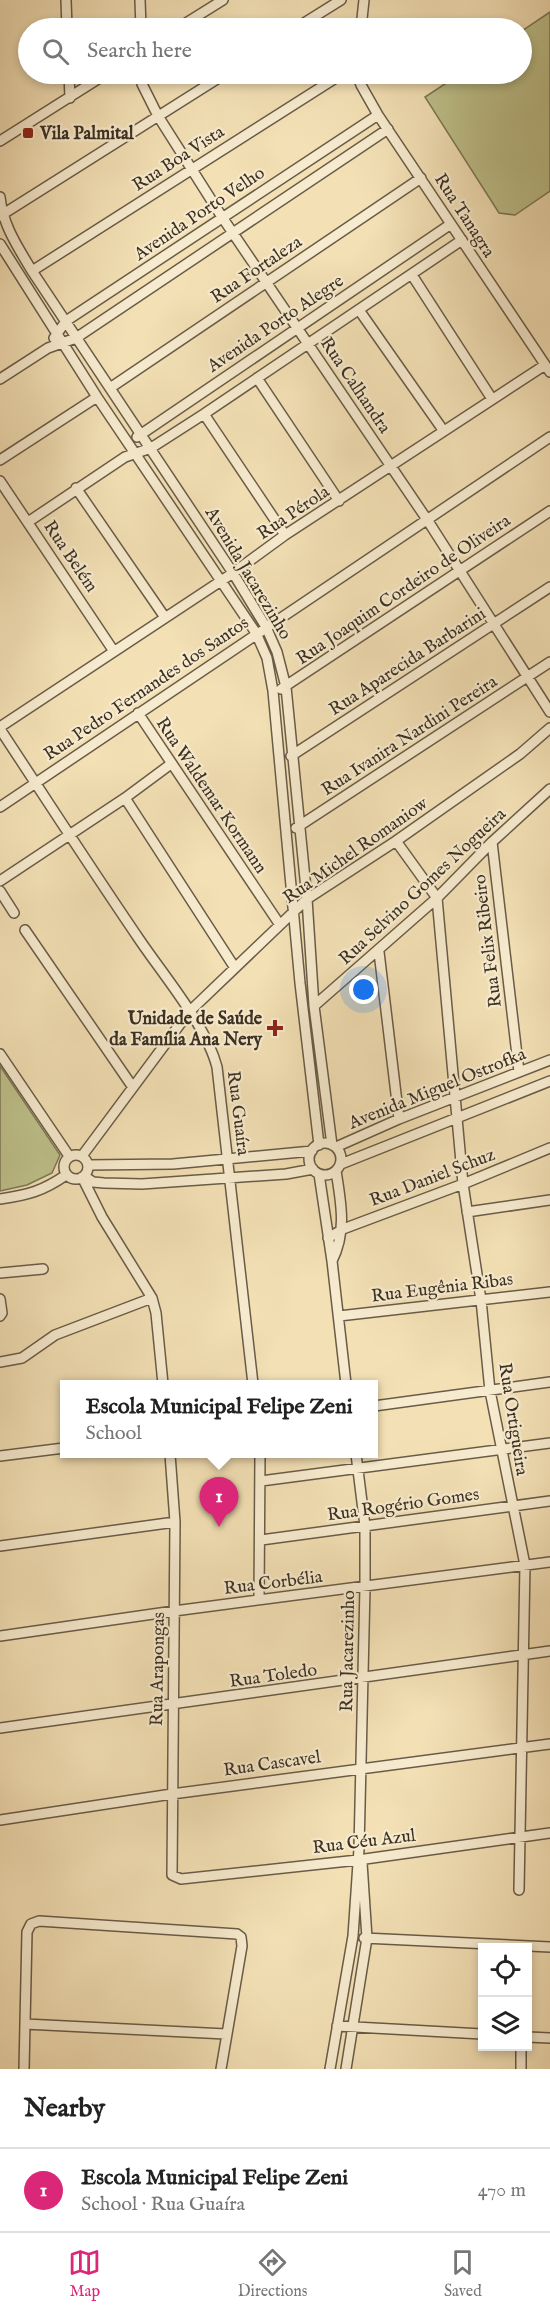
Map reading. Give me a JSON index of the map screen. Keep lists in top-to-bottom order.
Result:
{
  "streets": {
    "street": [
      "Rua Boa Vista",
      "Avenida Porto Velho",
      "Rua Tanagra",
      "Rua Fortaleza",
      "Avenida Porto Alegre",
      "Rua Calhandra",
      "Rua Pérola",
      "Rua Belém",
      "Avenida Jacarezinho",
      "Rua Joaquim Cordeiro de Oliveira",
      "Rua Aparecida Barbarini",
      "Rua Pedro Fernandes dos Santos",
      "Rua Ivanira Nardini Pereira",
      "Rua Waldemar Kormann",
      "Rua Michel Romaniow",
      "Rua Selvino Gomes Nogueira",
      "Rua Felix Ribeiro",
      "Avenida Miguel Ostrofka",
      "Rua Guaíra",
      "Rua Daniel Schuz",
      "Rua Eugênia Ribas",
      "Rua Ortigueira",
      "Rua Rogério Gomes",
      "Rua Corbélia",
      "Rua Jacarezinho",
      "Rua Arapongas",
      "Rua Toledo",
      "Rua Cascavel",
      "Rua Céu Azul"
    ]
  },
  "crossings": [
    ["Rua Boa Vista", "Rua Calhandra"],
    ["Rua Boa Vista", "Avenida Jacarezinho"],
    ["Avenida Porto Velho", "Rua Tanagra"],
    ["Avenida Porto Velho", "Rua Calhandra"],
    ["Avenida Porto Velho", "Avenida Jacarezinho"],
    ["Rua Tanagra", "Rua Fortaleza"],
    ["Rua Tanagra", "Avenida Porto Alegre"],
    ["Rua Tanagra", "Rua Pérola"],
    ["Rua Fortaleza", "Rua Calhandra"],
    ["Rua Fortaleza", "Avenida Jacarezinho"],
    ["Avenida Porto Alegre", "Rua Calhandra"],
    ["Avenida Porto Alegre", "Rua Belém"],
    ["Avenida Porto Alegre", "Avenida Jacarezinho"],
    ["Rua Calhandra", "Rua Pérola"],
    ["Rua Calhandra", "Rua Joaquim Cordeiro de Oliveira"],
    ["Rua Calhandra", "Rua Aparecida Barbarini"],
    ["Rua Calhandra", "Rua Pedro Fernandes dos Santos"],
    ["Rua Calhandra", "Rua Ivanira Nardini Pereira"],
    ["Rua Pérola", "Rua Belém"],
    ["Rua Pérola", "Avenida Jacarezinho"],
    ["Rua Pérola", "Rua Guaíra"],
    ["Avenida Jacarezinho", "Rua Joaquim Cordeiro de Oliveira"],
    ["Avenida Jacarezinho", "Rua Aparecida Barbarini"],
    ["Avenida Jacarezinho", "Rua Pedro Fernandes dos Santos"],
    ["Avenida Jacarezinho", "Rua Ivanira Nardini Pereira"],
    ["Avenida Jacarezinho", "Rua Michel Romaniow"],
    ["Avenida Jacarezinho", "Rua Selvino Gomes Nogueira"],
    ["Avenida Jacarezinho", "Avenida Miguel Ostrofka"],
    ["Rua Pedro Fernandes dos Santos", "Rua Waldemar Kormann"],
    ["Rua Pedro Fernandes dos Santos", "Rua Guaíra"],
    ["Rua Waldemar Kormann", "Rua Michel Romaniow"],
    ["Rua Michel Romaniow", "Rua Guaíra"],
    ["Rua Selvino Gomes Nogueira", "Rua Felix Ribeiro"],
    ["Rua Selvino Gomes Nogueira", "Rua Ortigueira"],
    ["Rua Felix Ribeiro", "Avenida Miguel Ostrofka"],
    ["Avenida Miguel Ostrofka", "Rua Ortigueira"],
    ["Rua Daniel Schuz", "Rua Ortigueira"],
    ["Rua Eugênia Ribas", "Rua Ortigueira"],
    ["Rua Ortigueira", "Rua Rogério Gomes"],
    ["Rua Ortigueira", "Rua Corbélia"],
    ["Rua Ortigueira", "Rua Toledo"],
    ["Rua Ortigueira", "Rua Cascavel"],
    ["Rua Ortigueira", "Rua Céu Azul"],
    ["Rua Rogério Gomes", "Rua Jacarezinho"],
    ["Rua Corbélia", "Rua Jacarezinho"],
    ["Rua Corbélia", "Rua Arapongas"],
    ["Rua Jacarezinho", "Rua Toledo"],
    ["Rua Jacarezinho", "Rua Cascavel"],
    ["Rua Jacarezinho", "Rua Céu Azul"],
    ["Rua Arapongas", "Rua Toledo"],
    ["Rua Arapongas", "Rua Cascavel"],
    ["Rua Arapongas", "Rua Céu Azul"]
  ],
  "places": {
    "transit": ["Vila Palmital"],
    "health": ["Unidade de Saúde da Família Ana Nery"]
  },
  "page": {
    "search": "Search here",
    "popup": ["Escola Municipal Felipe Zeni", "School"],
    "pins": "1",
    "heading": "Nearby",
    "list": [
      {
        "mark": "1",
        "name": "Escola Municipal Felipe Zeni",
        "note": "School · Rua Guaíra",
        "value": "470 m"
      }
    ],
    "nav": ["Map", "Directions", "Saved"]
  }
}
